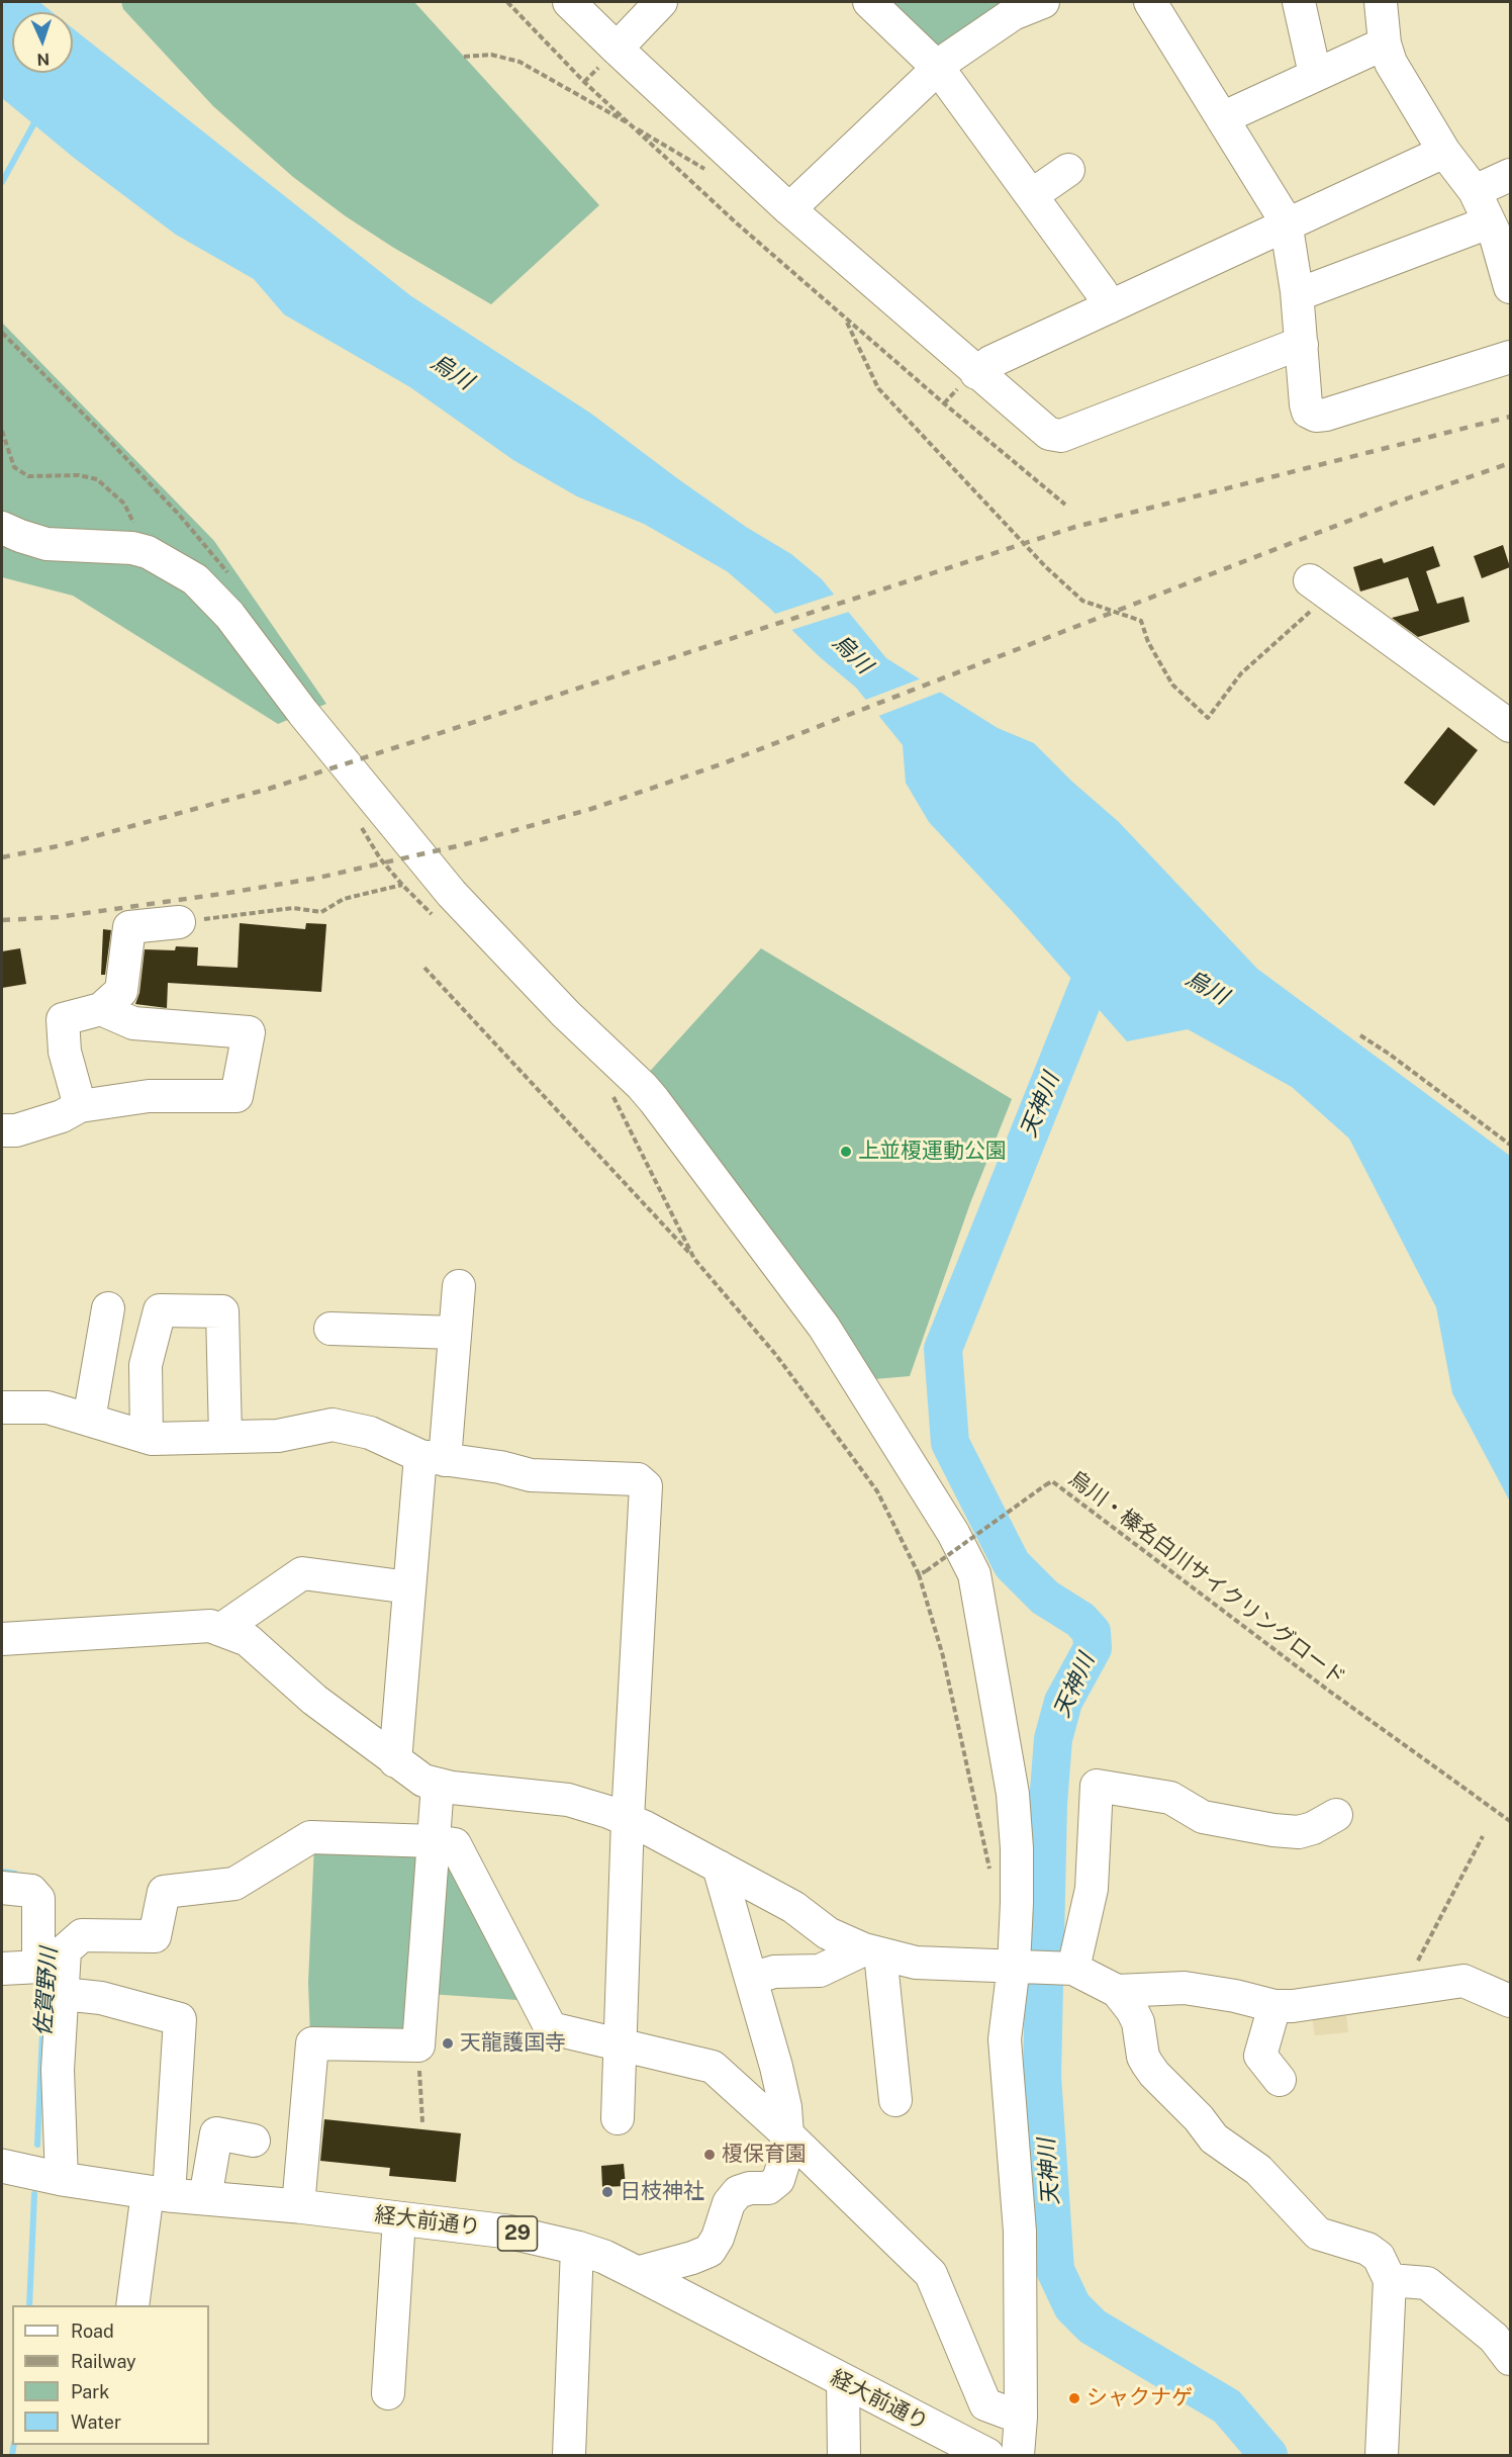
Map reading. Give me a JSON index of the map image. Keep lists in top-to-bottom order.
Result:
{
  "streets": {
    "main road": ["経大前通り", "29"],
    "path": ["烏川・榛名白川サイクリングロード"]
  },
  "water": ["烏川", "天神川", "佐賀野川"],
  "places": [
    "上並榎運動公園",
    "天龍護国寺",
    "榎保育園",
    "日枝神社",
    "シャクナゲ"
  ],
  "legend": [
    "Road",
    "Railway",
    "Park",
    "Water"
  ],
  "north": "bottom"
}
